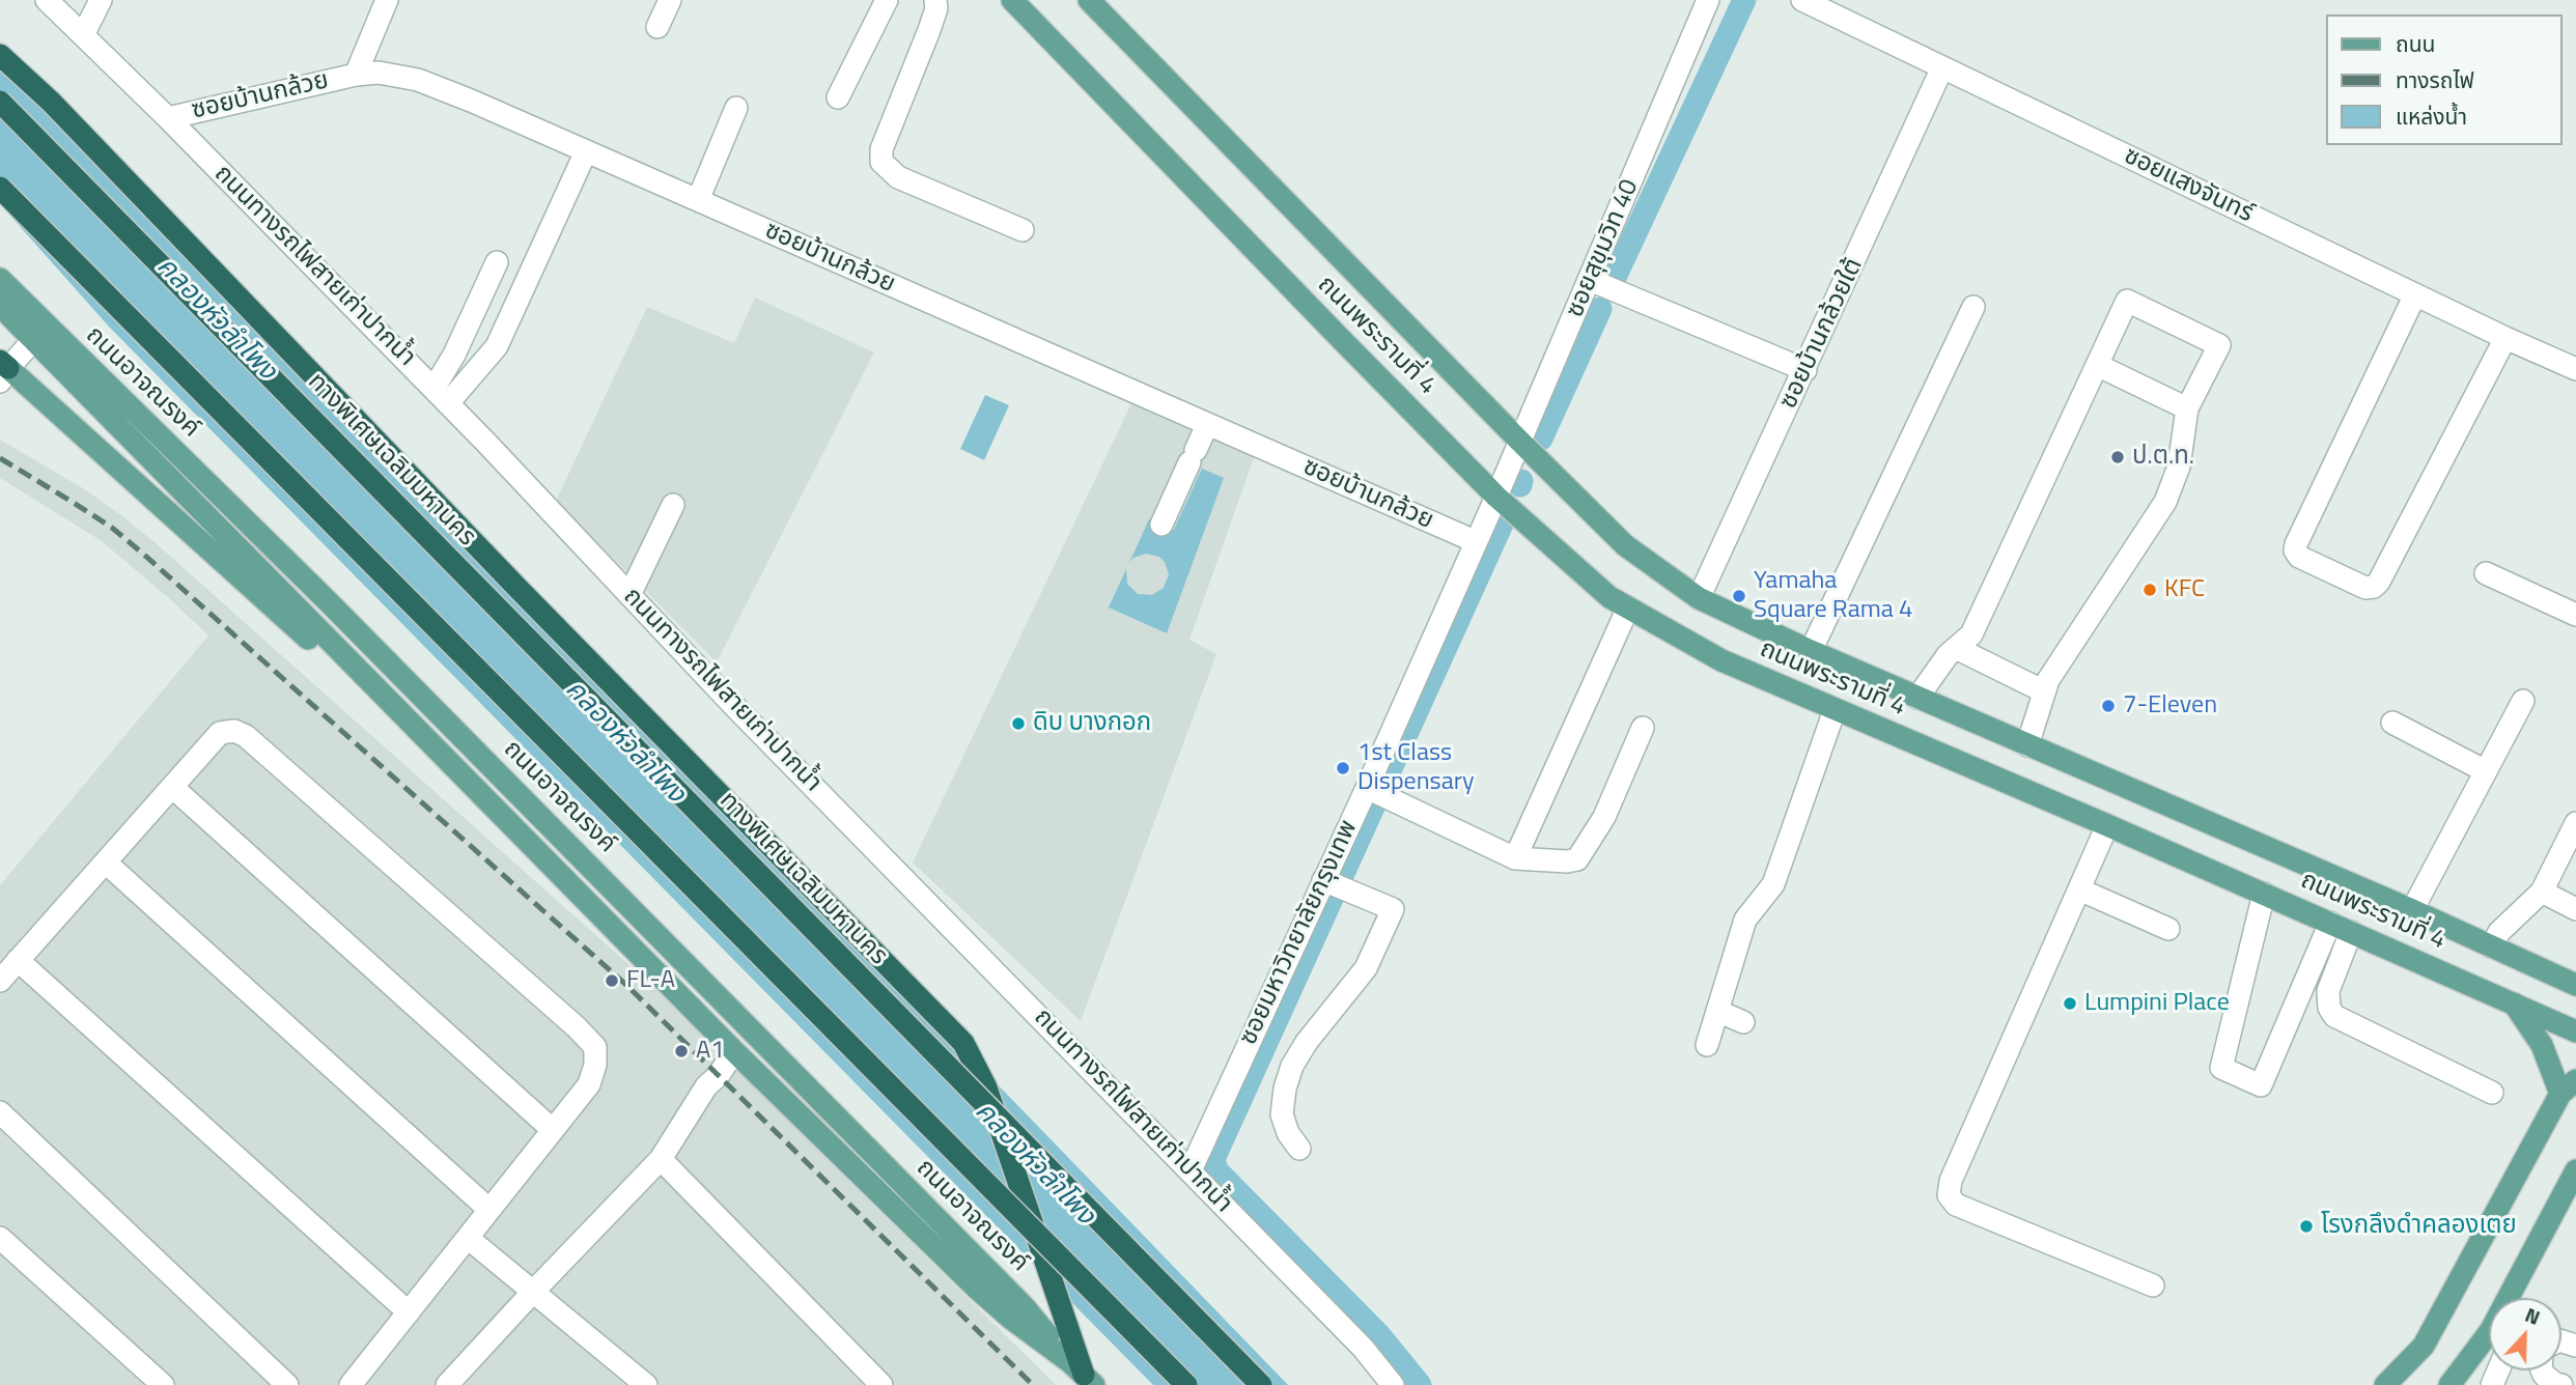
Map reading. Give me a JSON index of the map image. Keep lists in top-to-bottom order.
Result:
{
  "streets": {
    "highway": ["ทางพิเศษเฉลิมมหานคร"],
    "main road": ["ถนนพระรามที่ 4", "ถนนอาจณรงค์"],
    "street": [
      "ซอยบ้านกล้วย",
      "ซอยแสงจันทร์",
      "ซอยสุขุมวิท 40",
      "ถนนทางรถไฟสายเก่าปากน้ำ",
      "ซอยบ้านกล้วยใต้",
      "ซอยมหาวิทยาลัยกรุงเทพ"
    ]
  },
  "crossings": [
    ["ซอยบ้านกล้วย", "ถนนทางรถไฟสายเก่าปากน้ำ"],
    ["ซอยบ้านกล้วย", "ซอยมหาวิทยาลัยกรุงเทพ"],
    ["ซอยแสงจันทร์", "ซอยบ้านกล้วยใต้"],
    ["ซอยสุขุมวิท 40", "ถนนพระรามที่ 4"],
    ["ซอยสุขุมวิท 40", "ซอยมหาวิทยาลัยกรุงเทพ"],
    ["ถนนทางรถไฟสายเก่าปากน้ำ", "ซอยมหาวิทยาลัยกรุงเทพ"],
    ["ซอยบ้านกล้วยใต้", "ถนนพระรามที่ 4"],
    ["ถนนพระรามที่ 4", "ซอยมหาวิทยาลัยกรุงเทพ"]
  ],
  "water": ["คลองหัวลำโพง"],
  "places": [
    "ป.ต.ท.",
    "KFC",
    "Yamaha Square Rama 4",
    "7-Eleven",
    "ดิบ บางกอก",
    "1st Class Dispensary",
    "FL-A",
    "Lumpini Place",
    "A1",
    "โรงกลึงดำคลองเตย"
  ],
  "legend": ["ถนน", "ทางรถไฟ", "แหล่งน้ำ"],
  "north": "top"
}
